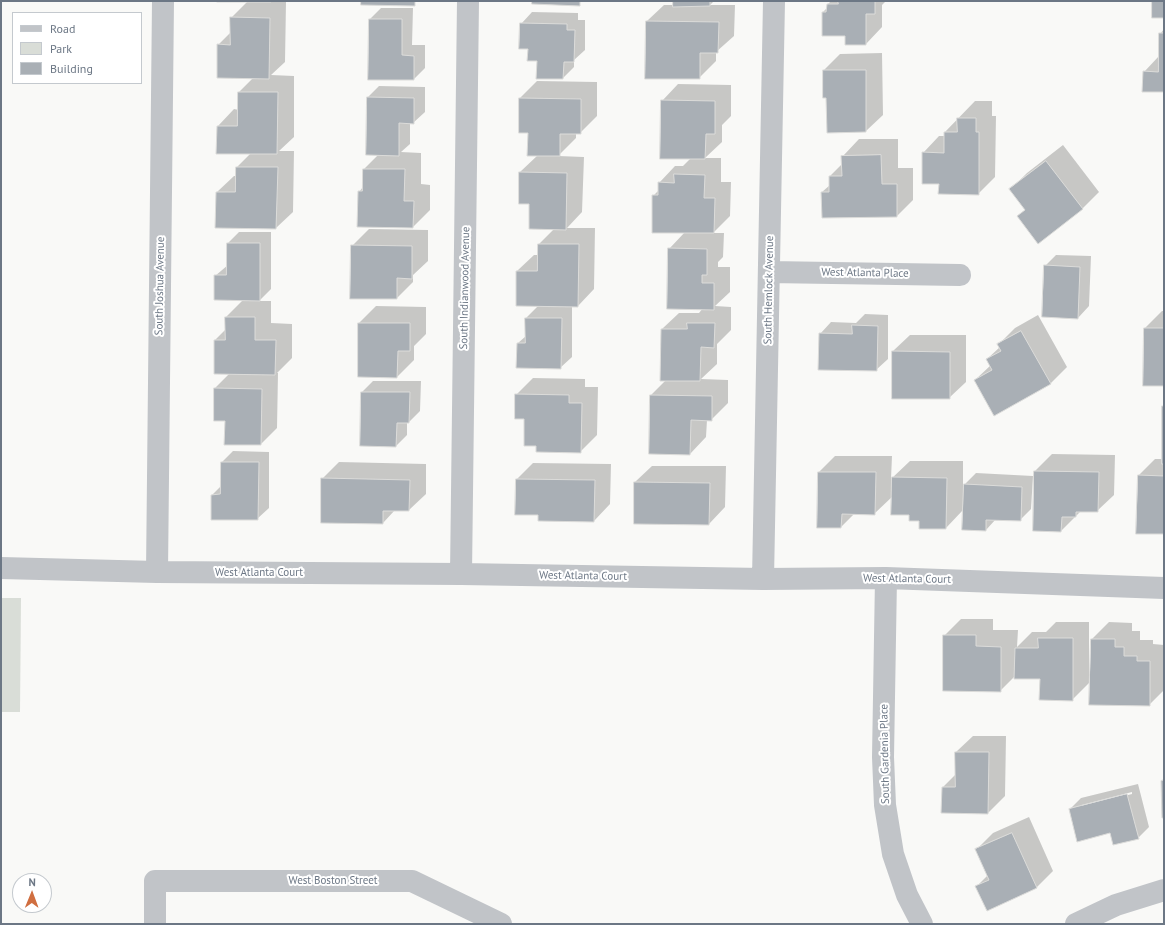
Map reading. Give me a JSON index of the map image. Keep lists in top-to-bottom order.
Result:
{
  "streets": {
    "street": [
      "West Atlanta Place",
      "South Joshua Avenue",
      "South Indianwood Avenue",
      "South Hemlock Avenue",
      "West Atlanta Court",
      "South Gardenia Place",
      "West Boston Street"
    ]
  },
  "crossings": [
    ["West Atlanta Place", "South Hemlock Avenue"],
    ["South Joshua Avenue", "West Atlanta Court"],
    ["South Indianwood Avenue", "West Atlanta Court"],
    ["South Hemlock Avenue", "West Atlanta Court"],
    ["West Atlanta Court", "South Gardenia Place"]
  ],
  "legend": ["Road", "Park", "Building"],
  "north": "top"
}
